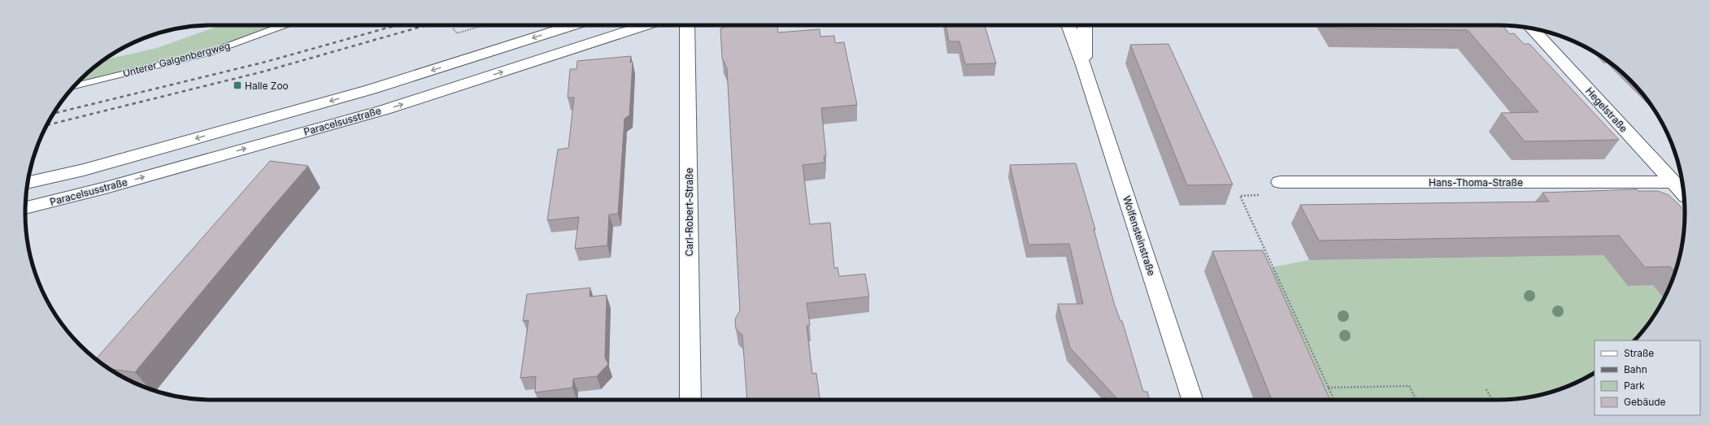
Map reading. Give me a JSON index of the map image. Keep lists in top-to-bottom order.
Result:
{
  "streets": {
    "main road": [
      "Hegelstraße",
      "Paracelsusstraße",
      "Hans-Thoma-Straße",
      "Carl-Robert-Straße",
      "Wolfensteinstraße"
    ],
    "lane": ["Unterer Galgenbergweg"]
  },
  "crossings": [
    ["Hegelstraße", "Hans-Thoma-Straße"]
  ],
  "places": {
    "transit": ["Halle Zoo"]
  },
  "legend": [
    "Straße",
    "Bahn",
    "Park",
    "Gebäude"
  ]
}
